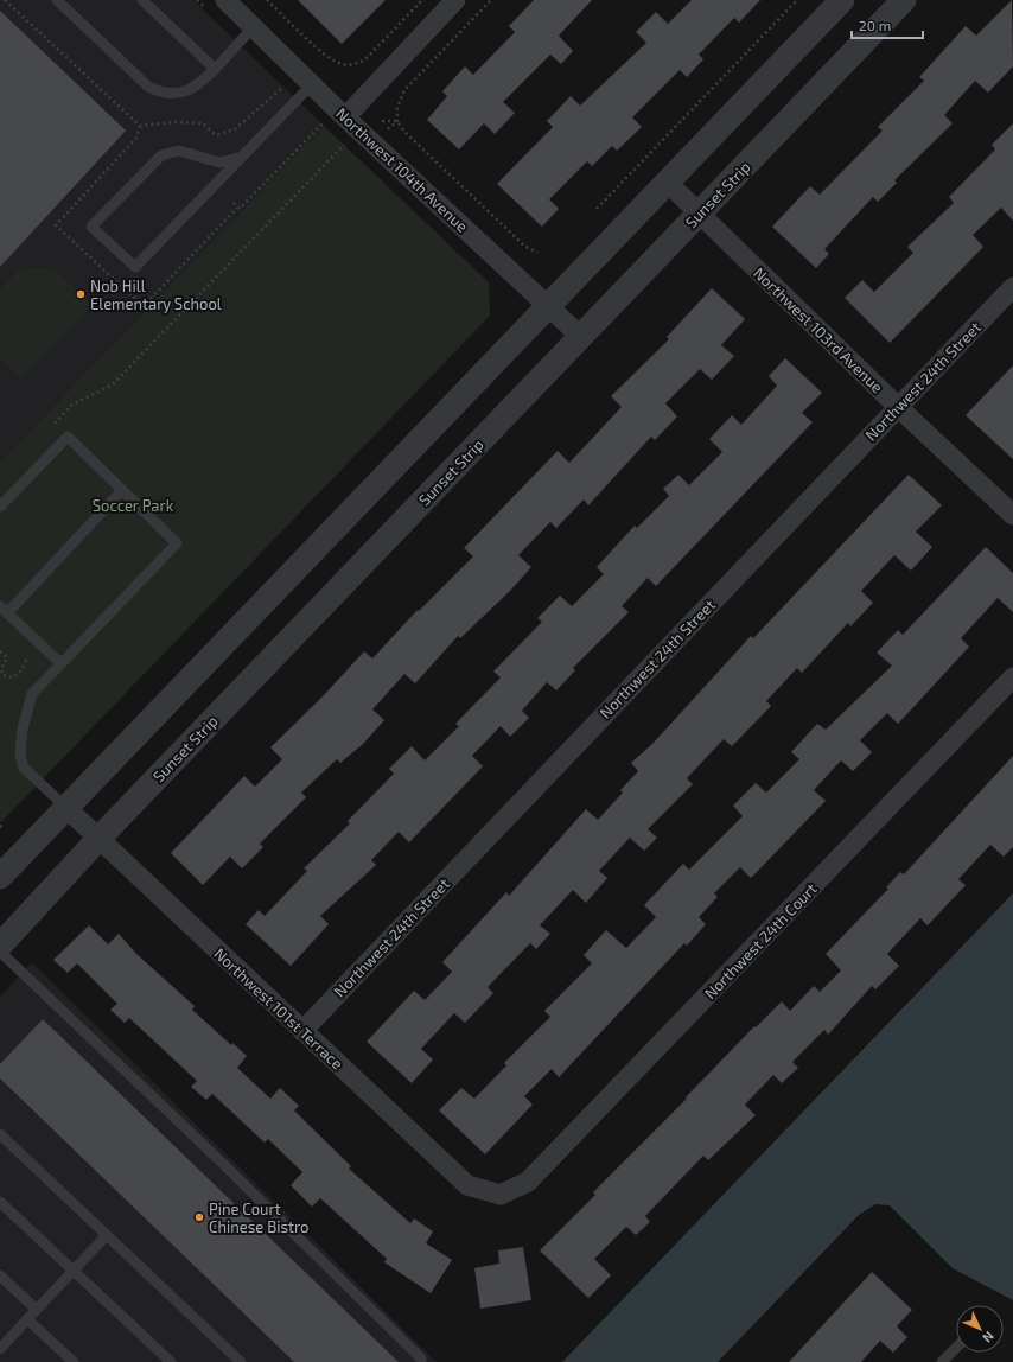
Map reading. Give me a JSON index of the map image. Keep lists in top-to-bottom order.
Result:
{
  "streets": {
    "street": [
      "Northwest 104th Avenue",
      "Sunset Strip",
      "Northwest 103rd Avenue",
      "Northwest 24th Street",
      "Northwest 24th Court",
      "Northwest 101st Terrace"
    ]
  },
  "crossings": [
    ["Northwest 104th Avenue", "Sunset Strip"],
    ["Sunset Strip", "Northwest 103rd Avenue"],
    ["Sunset Strip", "Northwest 101st Terrace"],
    ["Northwest 103rd Avenue", "Northwest 24th Street"],
    ["Northwest 24th Street", "Northwest 101st Terrace"],
    ["Northwest 24th Court", "Northwest 101st Terrace"]
  ],
  "parks": ["Soccer Park"],
  "places": ["Nob Hill Elementary School", "Pine Court Chinese Bistro"],
  "scale_bar": "20 m",
  "north": "bottom right"
}
